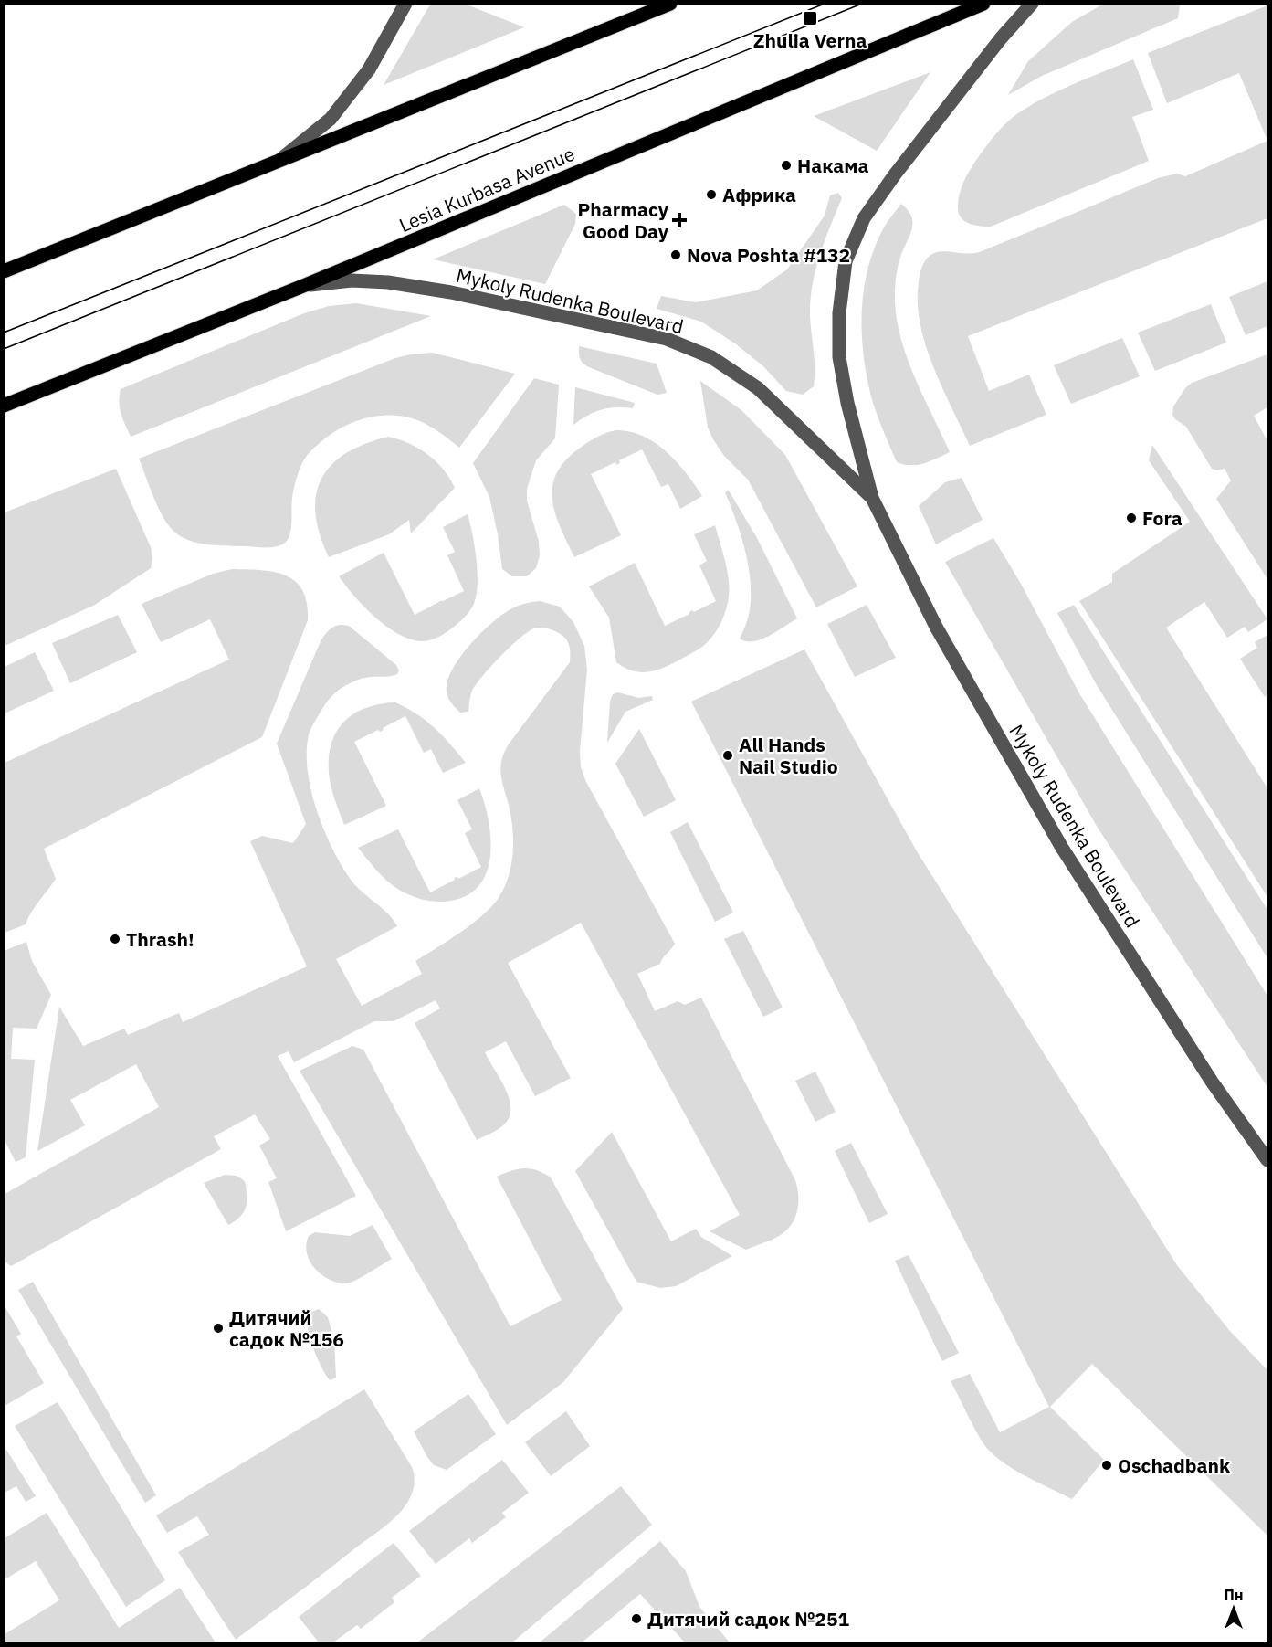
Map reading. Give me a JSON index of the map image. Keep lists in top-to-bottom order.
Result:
{
  "streets": {
    "main road": ["Lesia Kurbasa Avenue"],
    "street": ["Mykoly Rudenka Boulevard"]
  },
  "crossings": [
    ["Lesia Kurbasa Avenue", "Mykoly Rudenka Boulevard"]
  ],
  "places": {
    "transit": ["Zhulia Verna"],
    "other": [
      "Накама",
      "Африка",
      "Nova Poshta #132",
      "Fora",
      "All Hands Nail Studio",
      "Thrash!",
      "Дитячий садок №156",
      "Oschadbank",
      "Дитячий садок №251"
    ],
    "health": ["Pharmacy Good Day"]
  },
  "north": "top"
}
